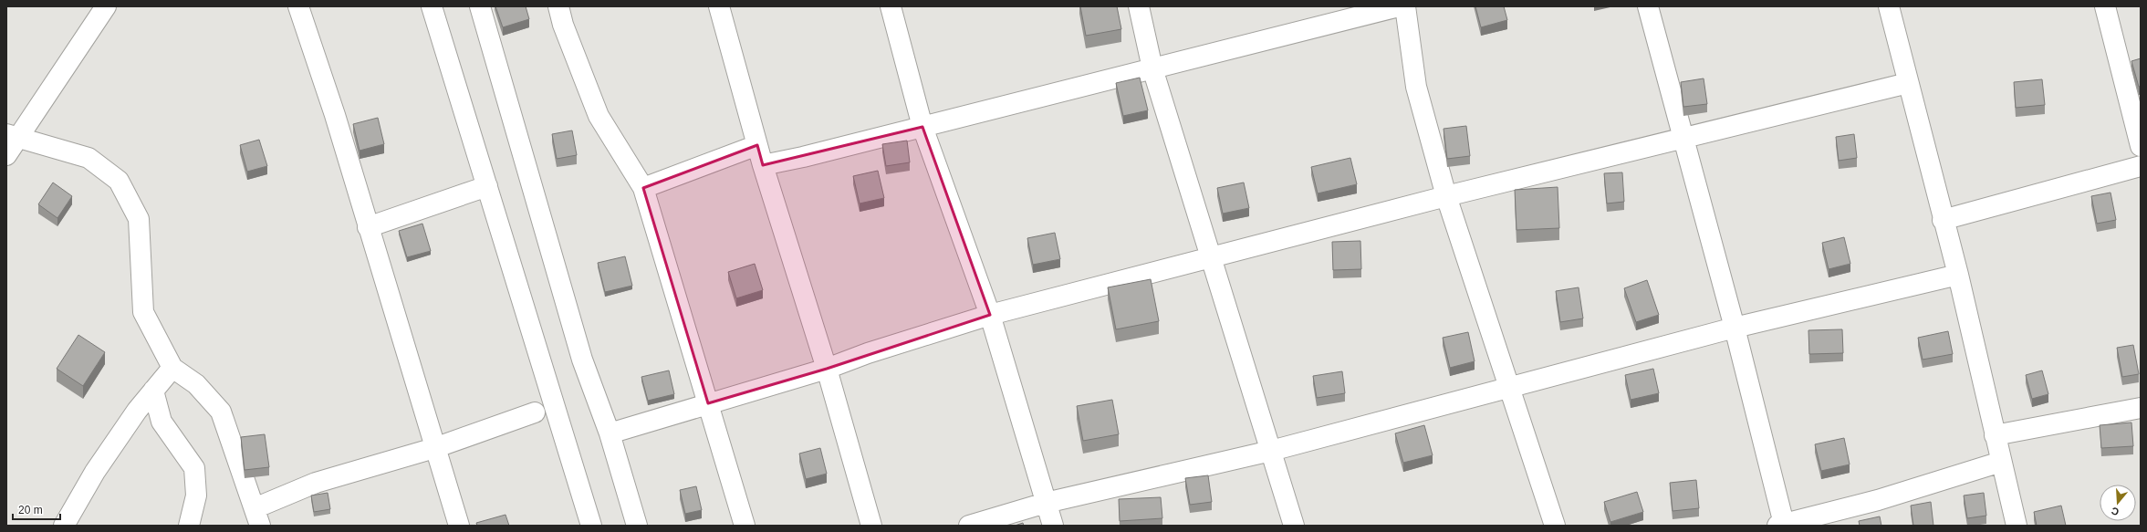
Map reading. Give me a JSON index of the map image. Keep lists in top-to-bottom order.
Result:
{
  "scale_bar": "20 m",
  "north": "bottom"
}
